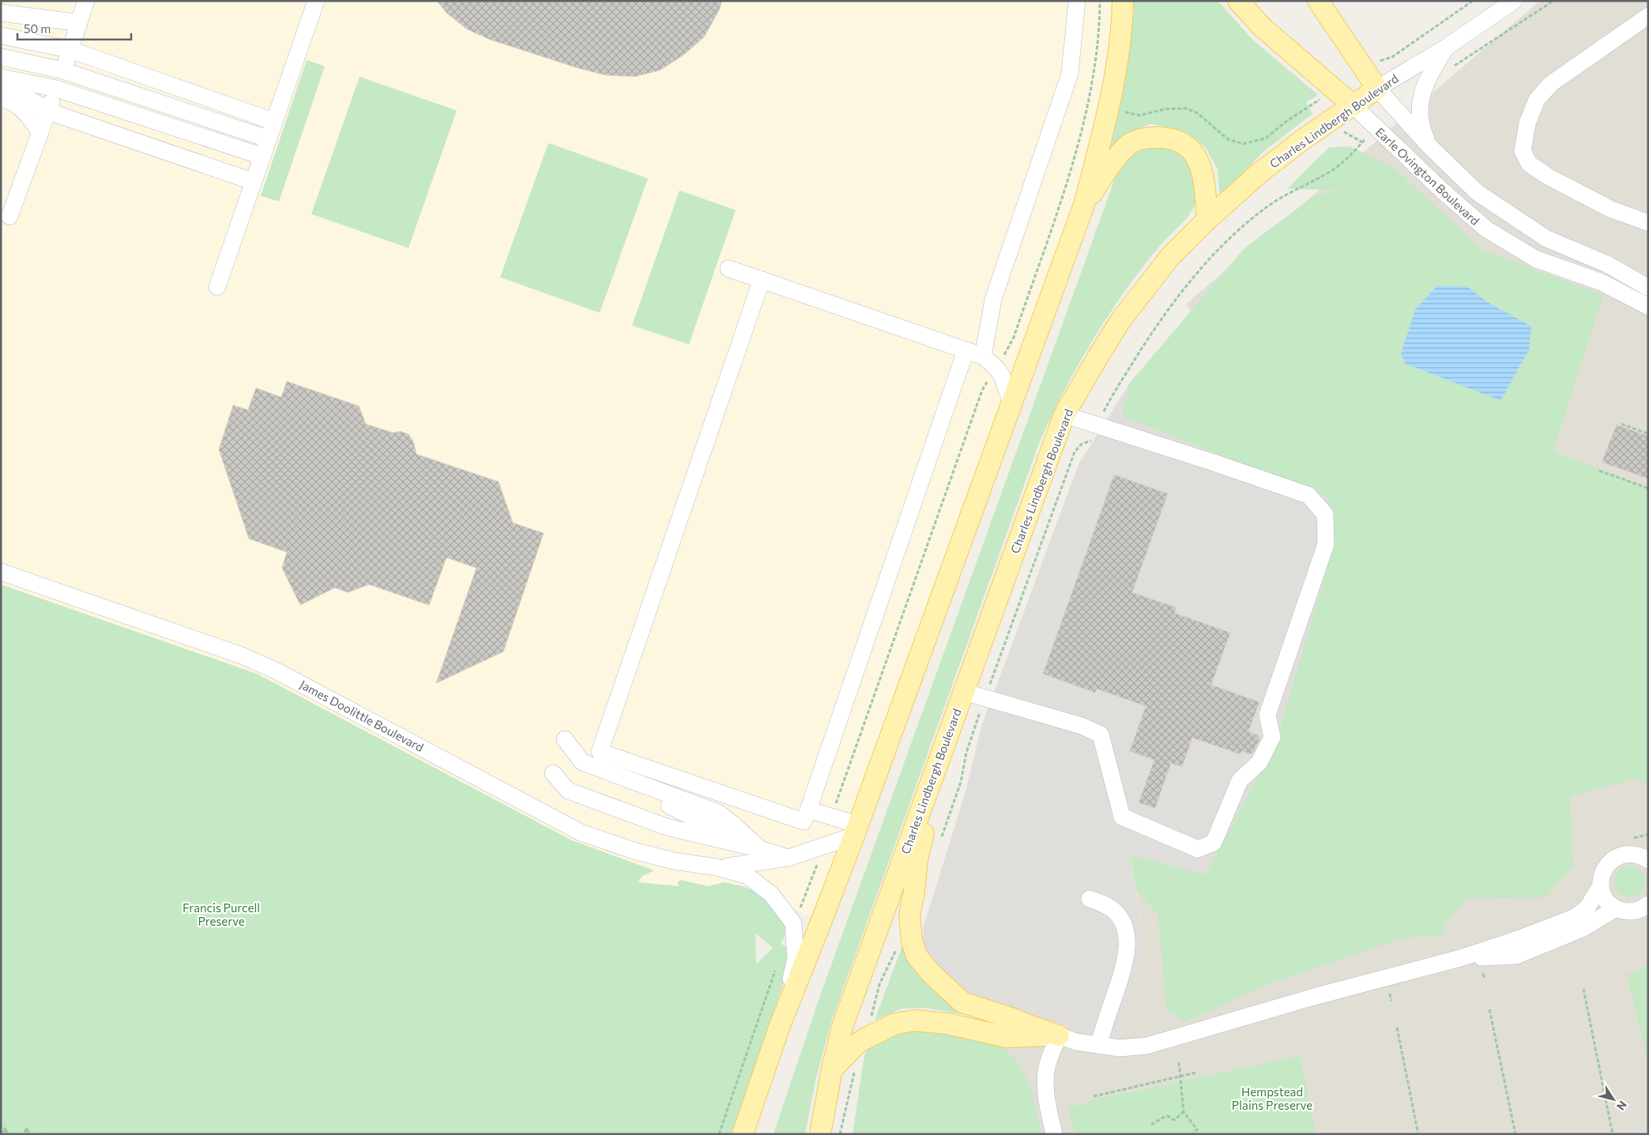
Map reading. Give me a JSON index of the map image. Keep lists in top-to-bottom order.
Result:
{
  "streets": {
    "main road": ["Charles Lindbergh Boulevard", "Earle Ovington Boulevard"],
    "street": ["James Doolittle Boulevard"]
  },
  "crossings": [
    ["Charles Lindbergh Boulevard", "Earle Ovington Boulevard"]
  ],
  "parks": ["Francis Purcell Preserve", "Hempstead Plains Preserve"],
  "scale_bar": "50 m",
  "north": "bottom right"
}
